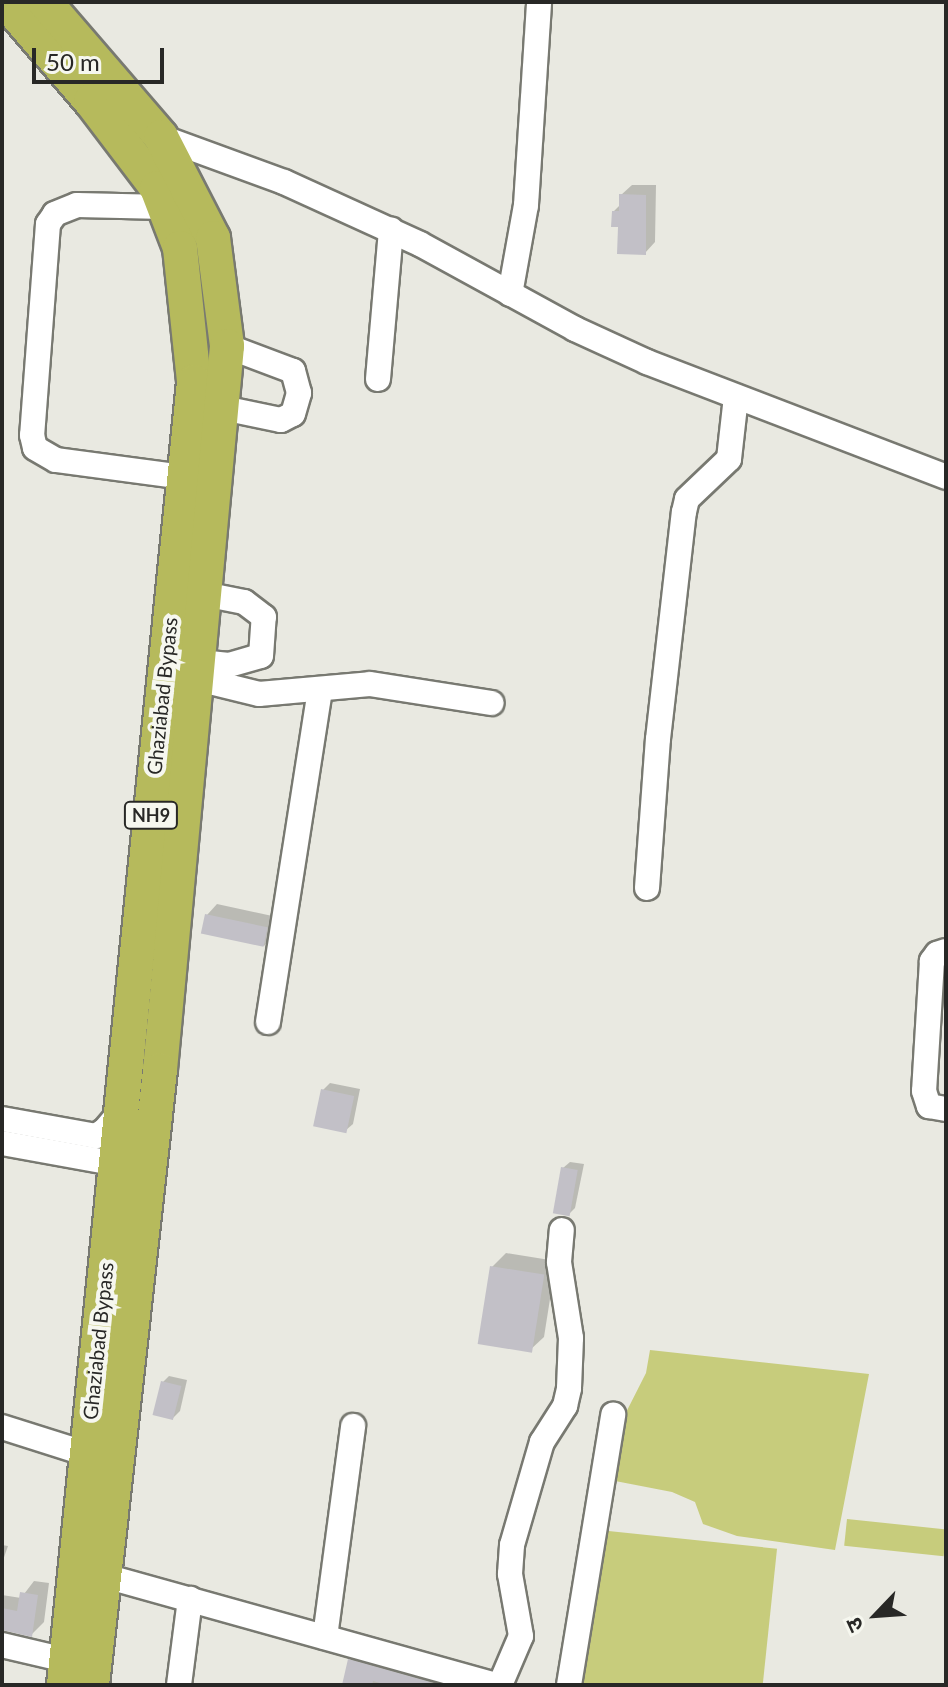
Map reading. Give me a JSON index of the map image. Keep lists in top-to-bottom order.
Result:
{
  "streets": {
    "highway": ["Ghaziabad Bypass", "NH9"]
  },
  "scale_bar": "50 m",
  "north": "bottom left"
}
